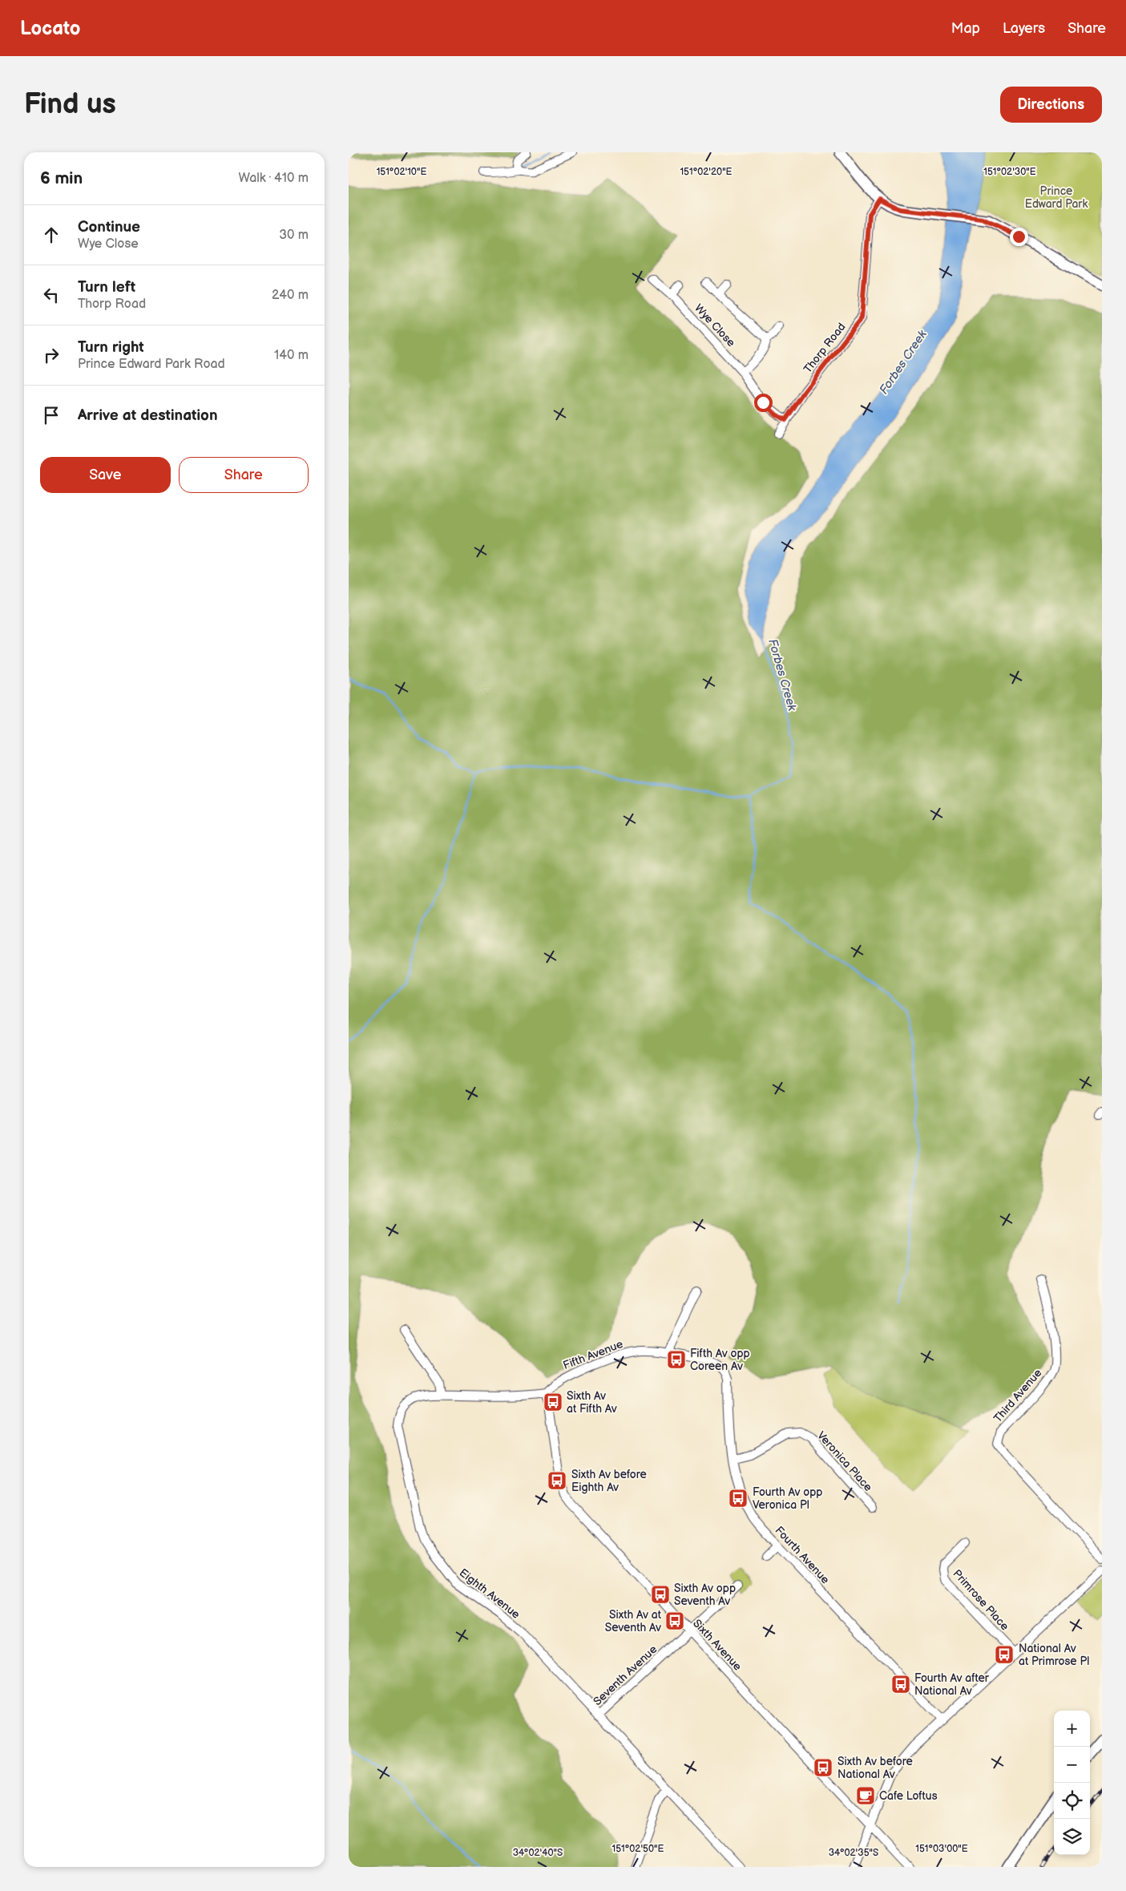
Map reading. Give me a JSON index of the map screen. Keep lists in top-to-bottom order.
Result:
{
  "streets": {
    "street": [
      "Wye Close",
      "Thorp Road",
      "Fifth Avenue",
      "Third Avenue",
      "Veronica Place",
      "Fourth Avenue",
      "Eighth Avenue",
      "Primrose Place",
      "Sixth Avenue",
      "Seventh Avenue"
    ]
  },
  "crossings": [
    ["Wye Close", "Thorp Road"],
    ["Fifth Avenue", "Fourth Avenue"],
    ["Fifth Avenue", "Eighth Avenue"],
    ["Fifth Avenue", "Sixth Avenue"],
    ["Veronica Place", "Fourth Avenue"],
    ["Eighth Avenue", "Sixth Avenue"],
    ["Eighth Avenue", "Seventh Avenue"],
    ["Sixth Avenue", "Seventh Avenue"]
  ],
  "water": ["Forbes Creek"],
  "parks": ["Prince Edward Park"],
  "places": {
    "bus stop": [
      "Fifth Av opp Coreen Av",
      "Sixth Av at Fifth Av",
      "Sixth Av before Eighth Av",
      "Fourth Av opp Veronica Pl",
      "Sixth Av opp Seventh Av",
      "Sixth Av at Seventh Av",
      "National Av at Primrose Pl",
      "Fourth Av after National Av",
      "Sixth Av before National Av"
    ],
    "cafe": ["Cafe Loftus"]
  },
  "page": {
    "header": "Locato",
    "nav": ["Map", "Layers", "Share"],
    "buttons": [
      "Directions",
      ["Save", "Share"]
    ],
    "title": "Find us",
    "heading": ["6 min", "Walk · 410 m"],
    "list": [
      ["Continue", "Wye Close", "30 m"],
      ["Turn left", "Thorp Road", "240 m"],
      ["Turn right", "Prince Edward Park Road", "140 m"],
      "Arrive at destination"
    ],
    "map_buttons": ["+", "−"]
  },
  "coordinates": [
    "151°02'20\"E",
    "151°02'10\"E",
    "151°02'30\"E",
    "151°02'50\"E",
    "151°03'00\"E",
    "34°02'40\"S",
    "34°02'35\"S"
  ]
}
